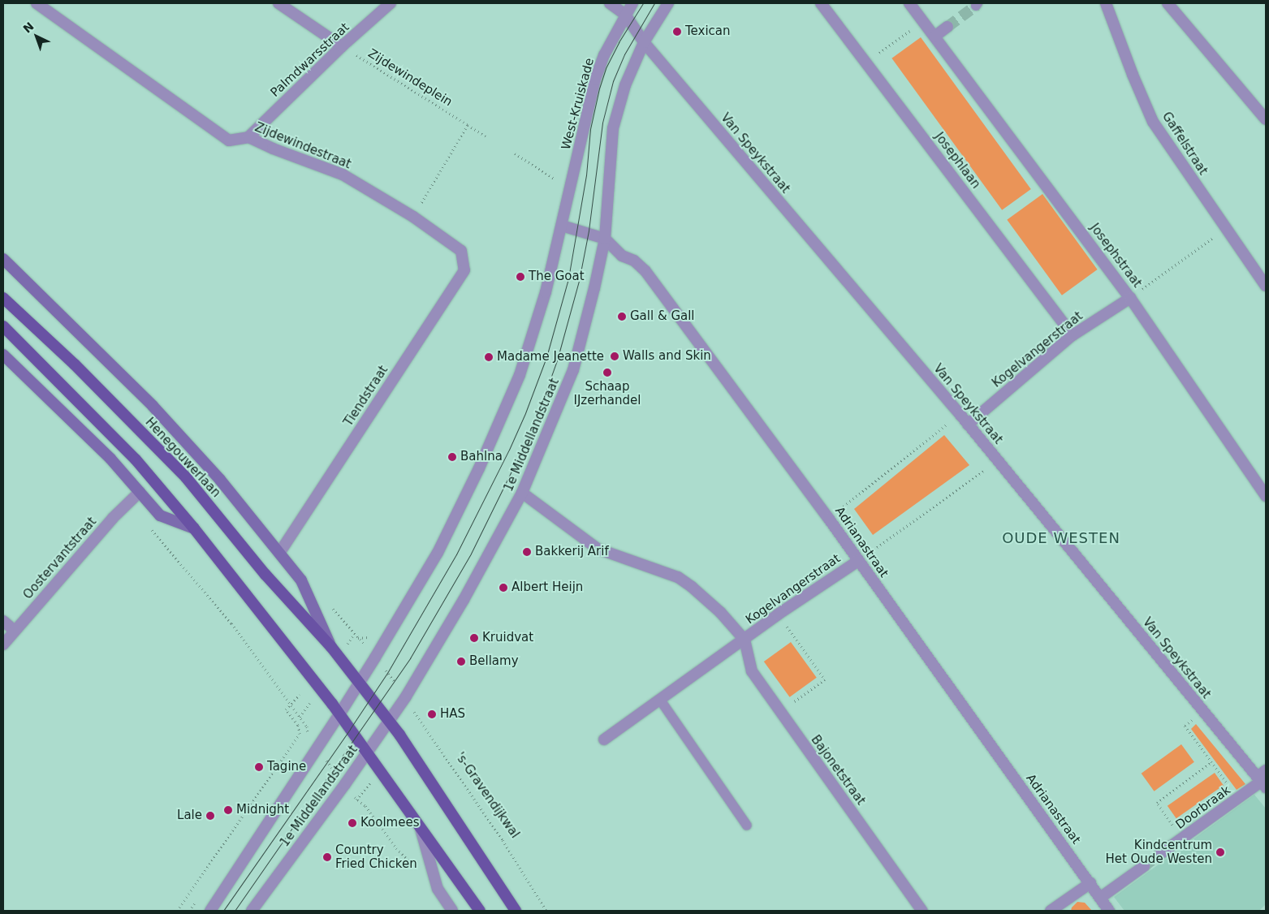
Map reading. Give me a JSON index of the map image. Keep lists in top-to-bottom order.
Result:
{
  "streets": {
    "main road": ["Henegouwerlaan"],
    "street": [
      "Palmdwarsstraat",
      "West-Kruiskade",
      "Gaffelstraat",
      "Zijdewindestraat",
      "Van Speykstraat",
      "Josephlaan",
      "Josephstraat",
      "Kogelvangerstraat",
      "Tiendstraat",
      "1e Middellandstraat",
      "Adrianastraat",
      "Oostervantstraat",
      "Bajonetstraat",
      "Doorbraak"
    ],
    "path": ["Zijdewindeplein", "'s-Gravendijkwal"]
  },
  "crossings": [
    ["Palmdwarsstraat", "Zijdewindeplein"],
    ["Palmdwarsstraat", "Zijdewindestraat"],
    ["West-Kruiskade", "1e Middellandstraat"],
    ["Zijdewindestraat", "Tiendstraat"],
    ["Van Speykstraat", "Kogelvangerstraat"],
    ["Van Speykstraat", "1e Middellandstraat"],
    ["Van Speykstraat", "Doorbraak"],
    ["Josephlaan", "Kogelvangerstraat"],
    ["Josephstraat", "Kogelvangerstraat"],
    ["Kogelvangerstraat", "Adrianastraat"],
    ["Kogelvangerstraat", "Bajonetstraat"],
    ["Tiendstraat", "Henegouwerlaan"],
    ["1e Middellandstraat", "Henegouwerlaan"],
    ["1e Middellandstraat", "Adrianastraat"],
    ["1e Middellandstraat", "'s-Gravendijkwal"]
  ],
  "districts": ["OUDE WESTEN"],
  "places": [
    "Texican",
    "The Goat",
    "Gall & Gall",
    "Walls and Skin",
    "Madame Jeanette",
    "Schaap IJzerhandel",
    "Bahlna",
    "Bakkerij Arif",
    "Albert Heijn",
    "Kruidvat",
    "Bellamy",
    "HAS",
    "Tagine",
    "Midnight",
    "Lale",
    "Koolmees",
    "Kindcentrum Het Oude Westen",
    "Country Fried Chicken"
  ],
  "north": "top left"
}
